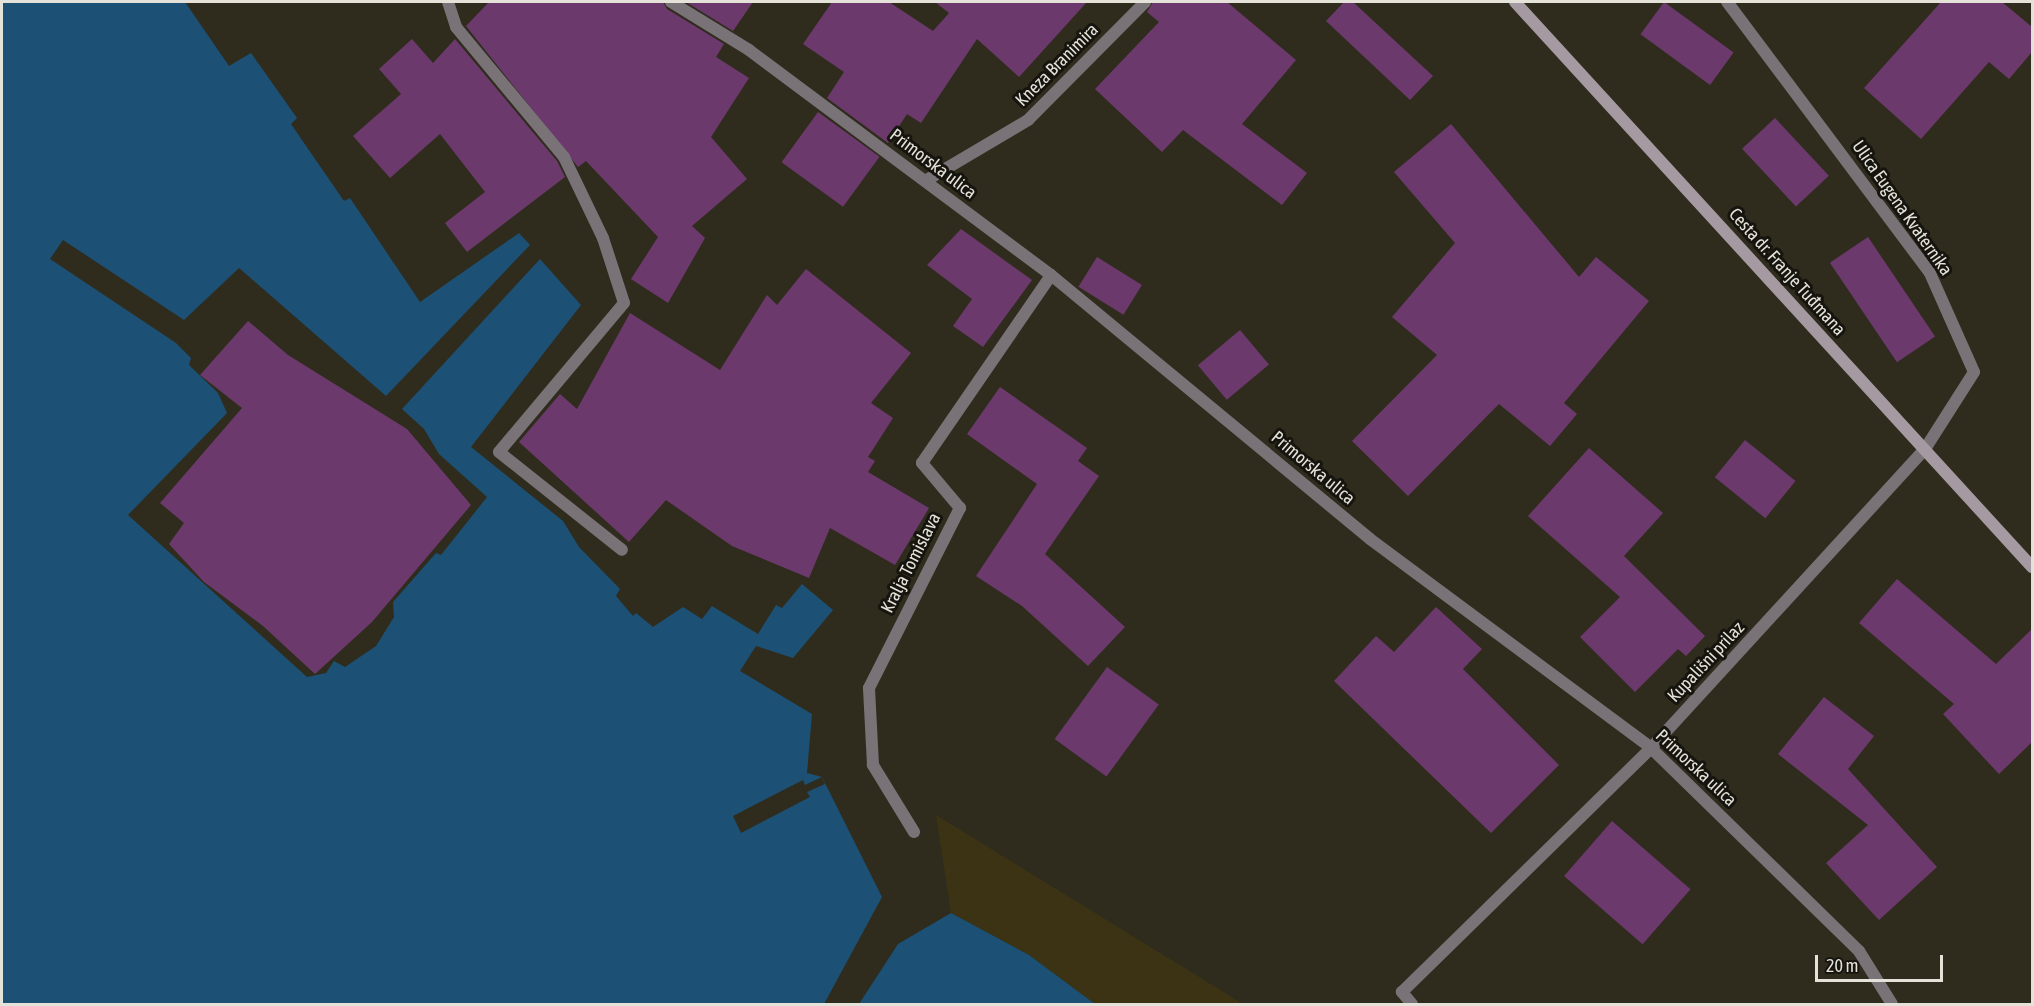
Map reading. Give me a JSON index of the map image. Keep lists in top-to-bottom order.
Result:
{
  "streets": {
    "main road": ["Cesta dr. Franje Tuđmana"],
    "street": [
      "Kneza Branimira",
      "Primorska ulica",
      "Ulica Eugena Kvaternika",
      "Kralja Tomislava",
      "Kupališni prilaz"
    ]
  },
  "crossings": [
    ["Kneza Branimira", "Primorska ulica"],
    ["Primorska ulica", "Kralja Tomislava"],
    ["Primorska ulica", "Kupališni prilaz"],
    ["Ulica Eugena Kvaternika", "Cesta dr. Franje Tuđmana"],
    ["Ulica Eugena Kvaternika", "Kupališni prilaz"],
    ["Cesta dr. Franje Tuđmana", "Kupališni prilaz"]
  ],
  "scale_bar": "20 m"
}
